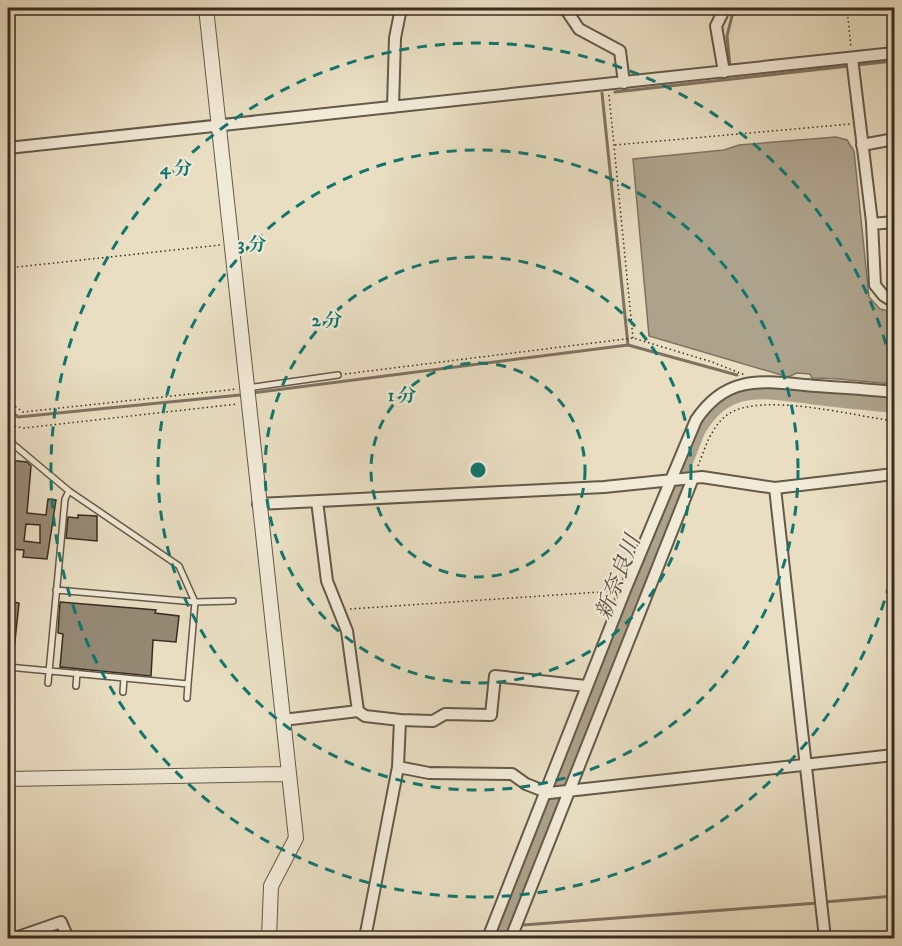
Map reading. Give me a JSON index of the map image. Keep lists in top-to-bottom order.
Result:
{
  "water": ["新奈良川"],
  "rings": [
    "4 分",
    "3 分",
    "2 分",
    "1 分"
  ]
}
